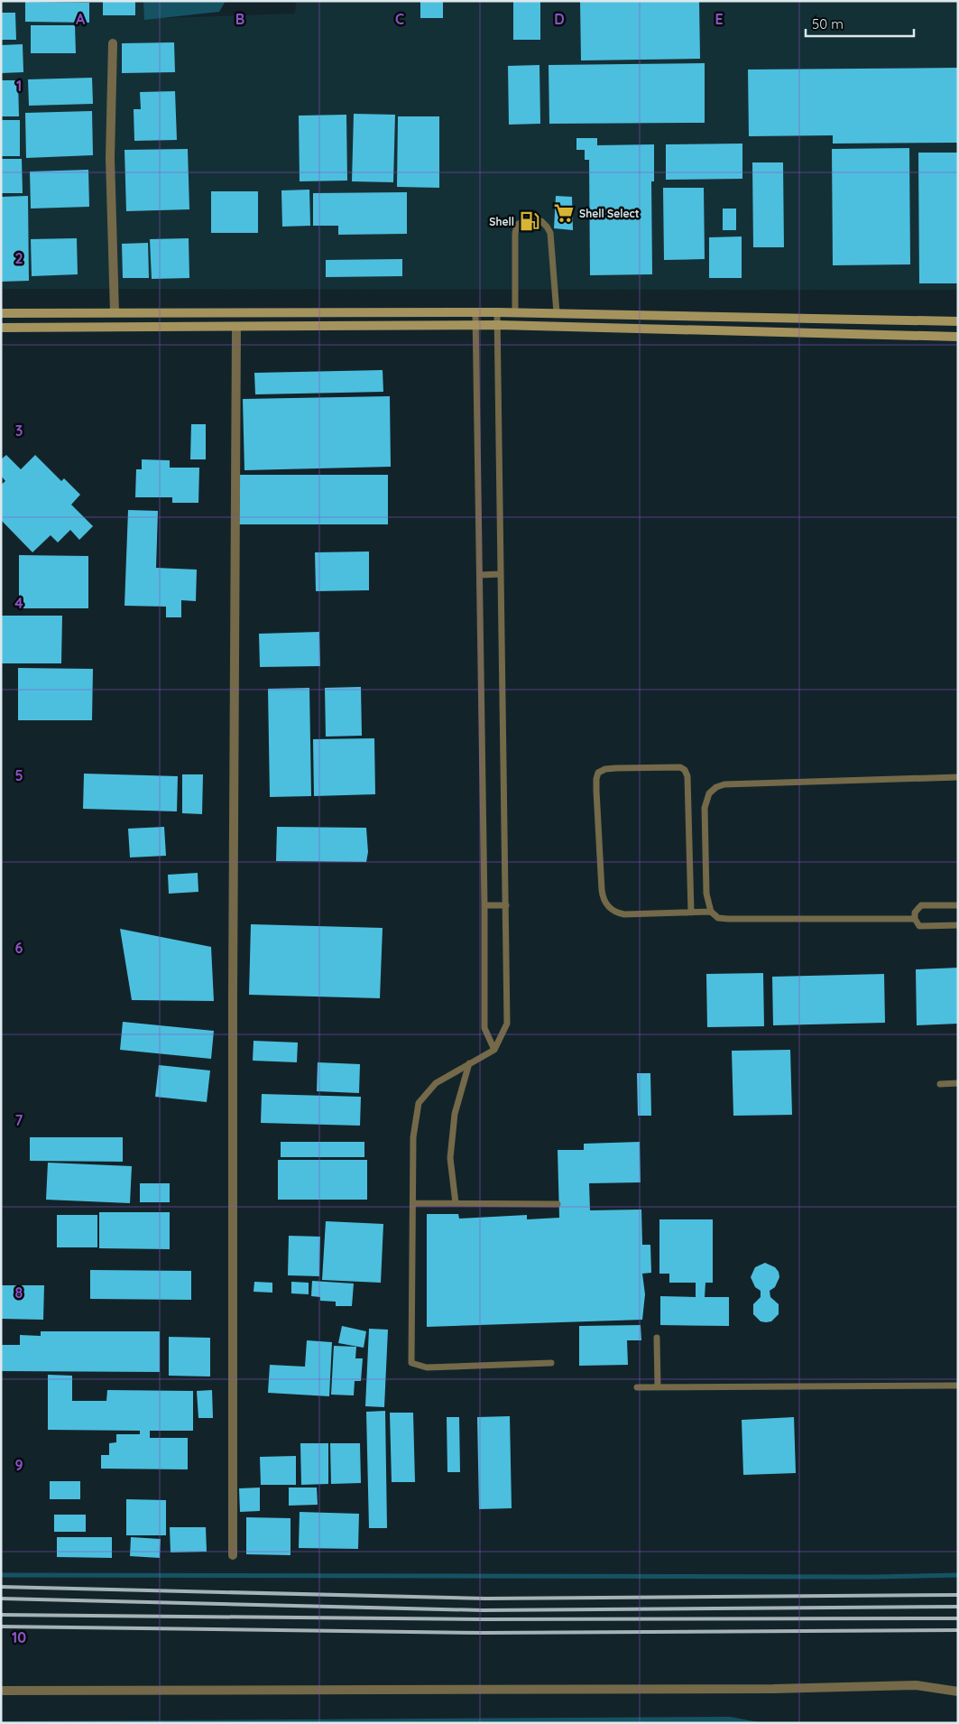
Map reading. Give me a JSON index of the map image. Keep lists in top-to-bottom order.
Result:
{
  "places": {
    "supermarket": ["Shell Select"],
    "fuel station": ["Shell"]
  },
  "scale_bar": "50 m",
  "grid": {
    "columns": [
      "A",
      "B",
      "C",
      "D",
      "E"
    ],
    "rows": [
      "1",
      "2",
      "3",
      "4",
      "5",
      "6",
      "7",
      "8",
      "9",
      "10"
    ]
  }
}
